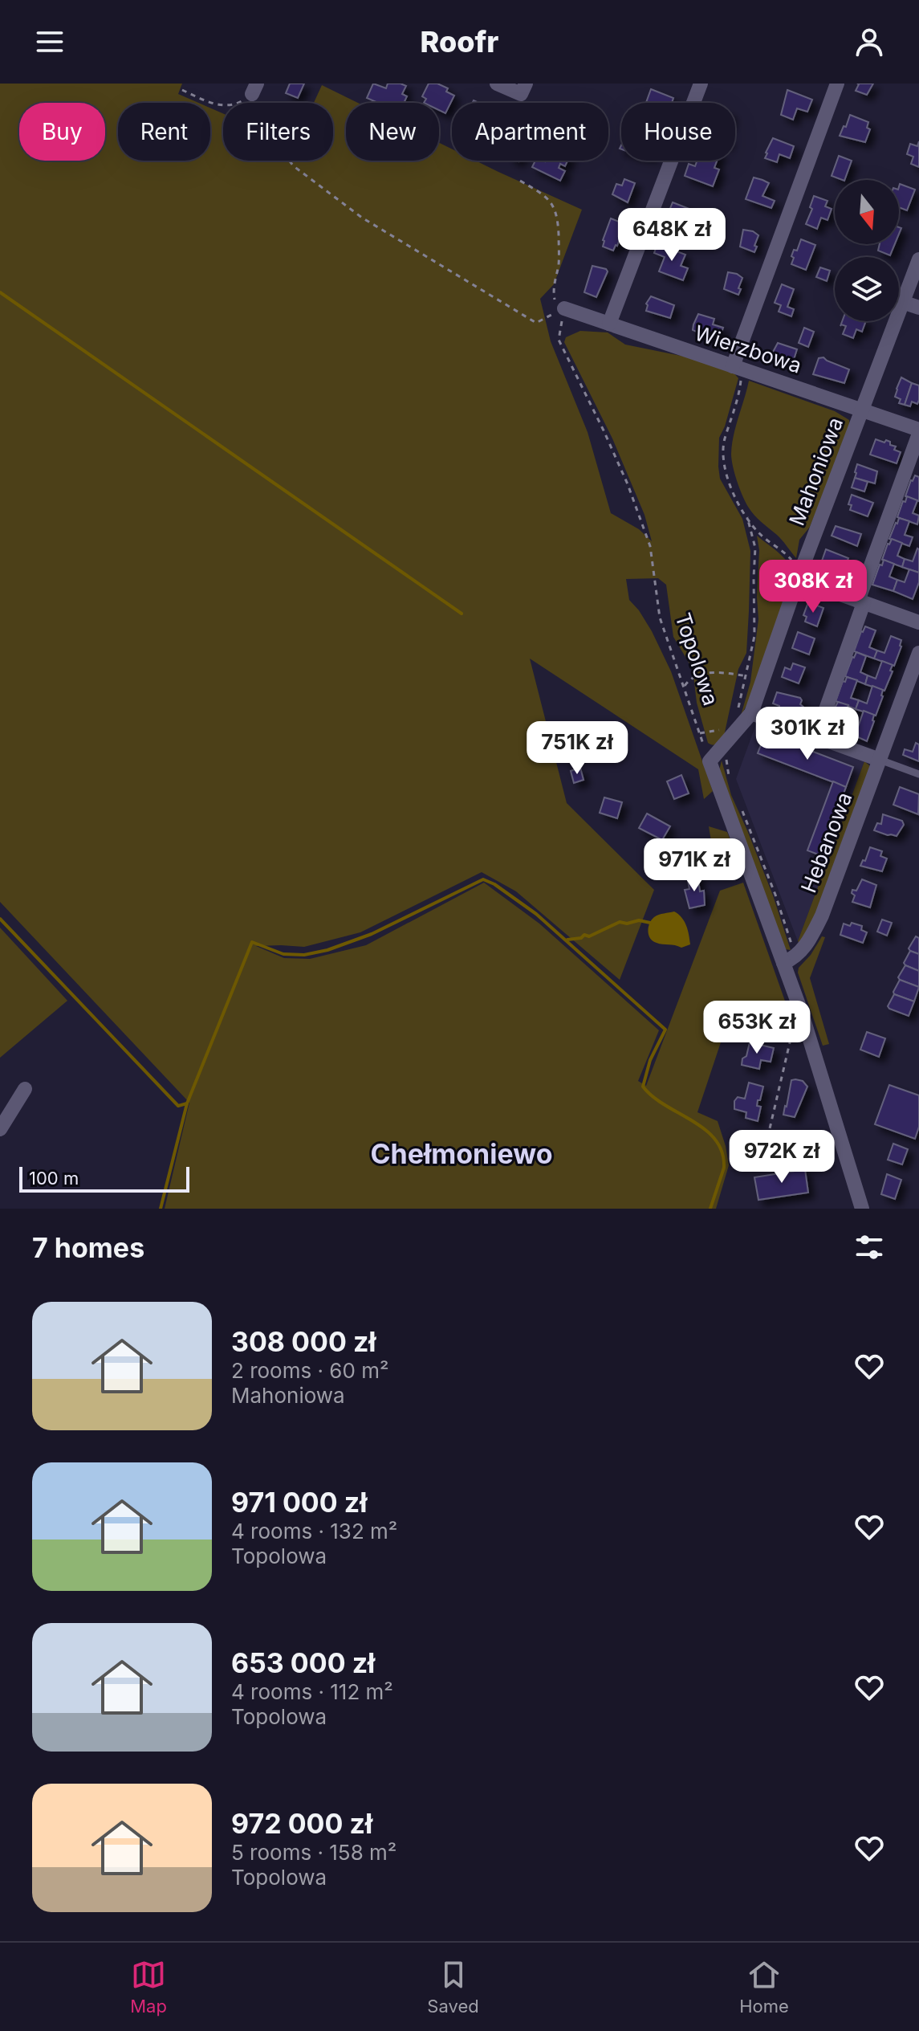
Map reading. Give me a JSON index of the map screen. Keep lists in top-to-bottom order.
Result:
{
  "streets": {
    "street": ["Wierzbowa", "Mahoniowa", "Hebanowa"],
    "path": ["Topolowa"]
  },
  "crossings": [
    ["Wierzbowa", "Mahoniowa"],
    ["Wierzbowa", "Topolowa"],
    ["Mahoniowa", "Topolowa"]
  ],
  "districts": ["Chełmoniewo"],
  "scale_bar": "100 m",
  "north": "bottom",
  "page": {
    "header": "Roofr",
    "chip": [
      "Buy",
      "Rent",
      "Filters",
      "New",
      "Apartment",
      "House"
    ],
    "price": [
      "648K zł",
      "308K zł",
      "301K zł",
      "751K zł",
      "971K zł",
      "653K zł",
      "972K zł"
    ],
    "scale": "100 m",
    "heading": "7 homes",
    "list": [
      {
        "name": "308 000 zł",
        "note": "2 rooms · 60 m² · Mahoniowa"
      },
      {
        "name": "971 000 zł",
        "note": "4 rooms · 132 m² · Topolowa"
      },
      {
        "name": "653 000 zł",
        "note": "4 rooms · 112 m² · Topolowa"
      },
      {
        "name": "972 000 zł",
        "note": "5 rooms · 158 m² · Topolowa"
      }
    ],
    "tabs": ["Map", "Saved", "Home"]
  }
}
